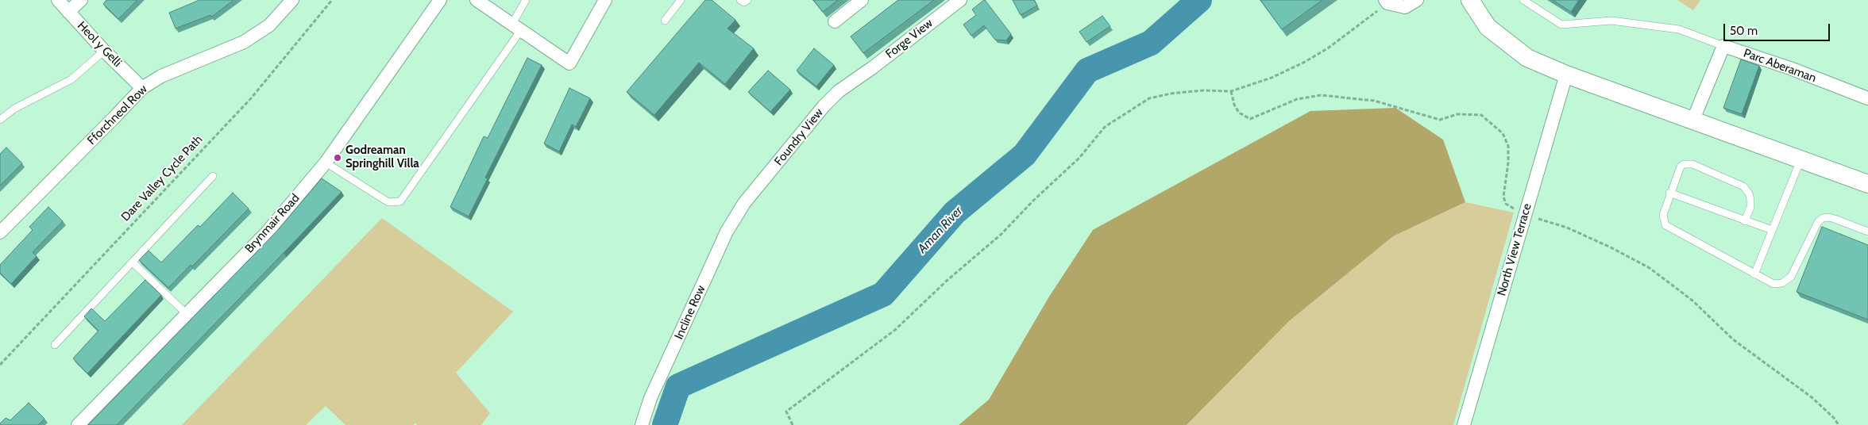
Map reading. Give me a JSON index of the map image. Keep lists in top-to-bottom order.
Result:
{
  "streets": {
    "street": [
      "Forge View",
      "Heol y Gelli",
      "Parc Aberaman",
      "Fforchneol Row",
      "Foundry View",
      "Brynmair Road",
      "North View Terrace",
      "Incline Row"
    ],
    "path": ["Dare Valley Cycle Path"]
  },
  "crossings": [
    ["Forge View", "Foundry View"],
    ["Heol y Gelli", "Fforchneol Row"],
    ["Foundry View", "Incline Row"]
  ],
  "water": ["Aman River"],
  "places": ["Godreaman Springhill Villa"],
  "scale_bar": "50 m"
}
